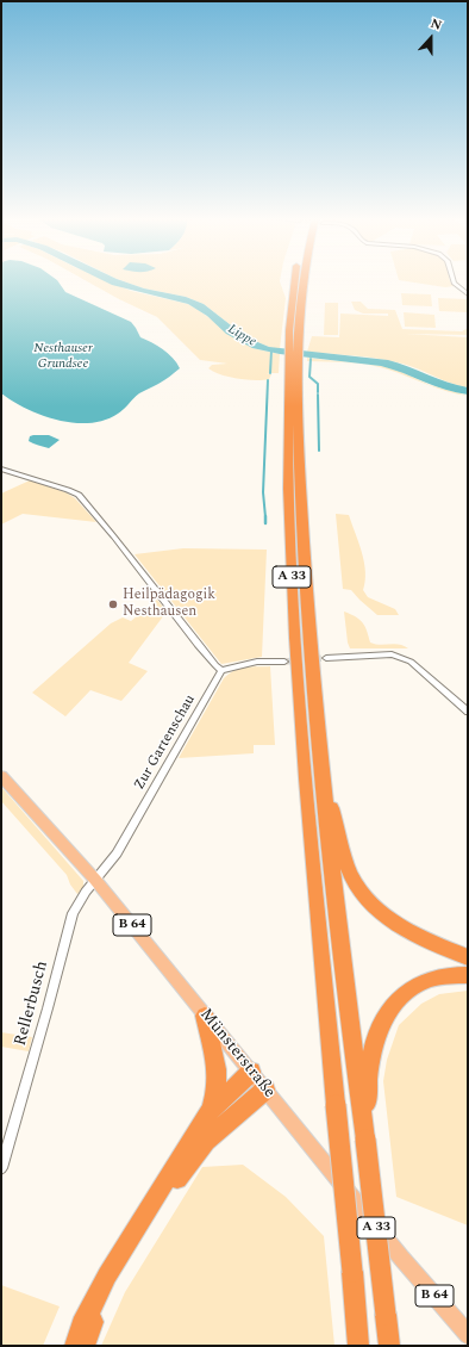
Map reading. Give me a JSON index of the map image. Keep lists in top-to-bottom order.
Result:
{
  "streets": {
    "highway": ["A 33"],
    "main road": ["B 64", "Münsterstraße"],
    "street": ["Zur Gartenschau", "Rellerbusch"]
  },
  "crossings": [
    ["Zur Gartenschau", "Rellerbusch"],
    ["Zur Gartenschau", "Münsterstraße"],
    ["Rellerbusch", "Münsterstraße"]
  ],
  "water": ["Lippe", "Nesthauser Grundsee"],
  "places": ["Heilpädagogik Nesthausen"],
  "north": "top"
}
